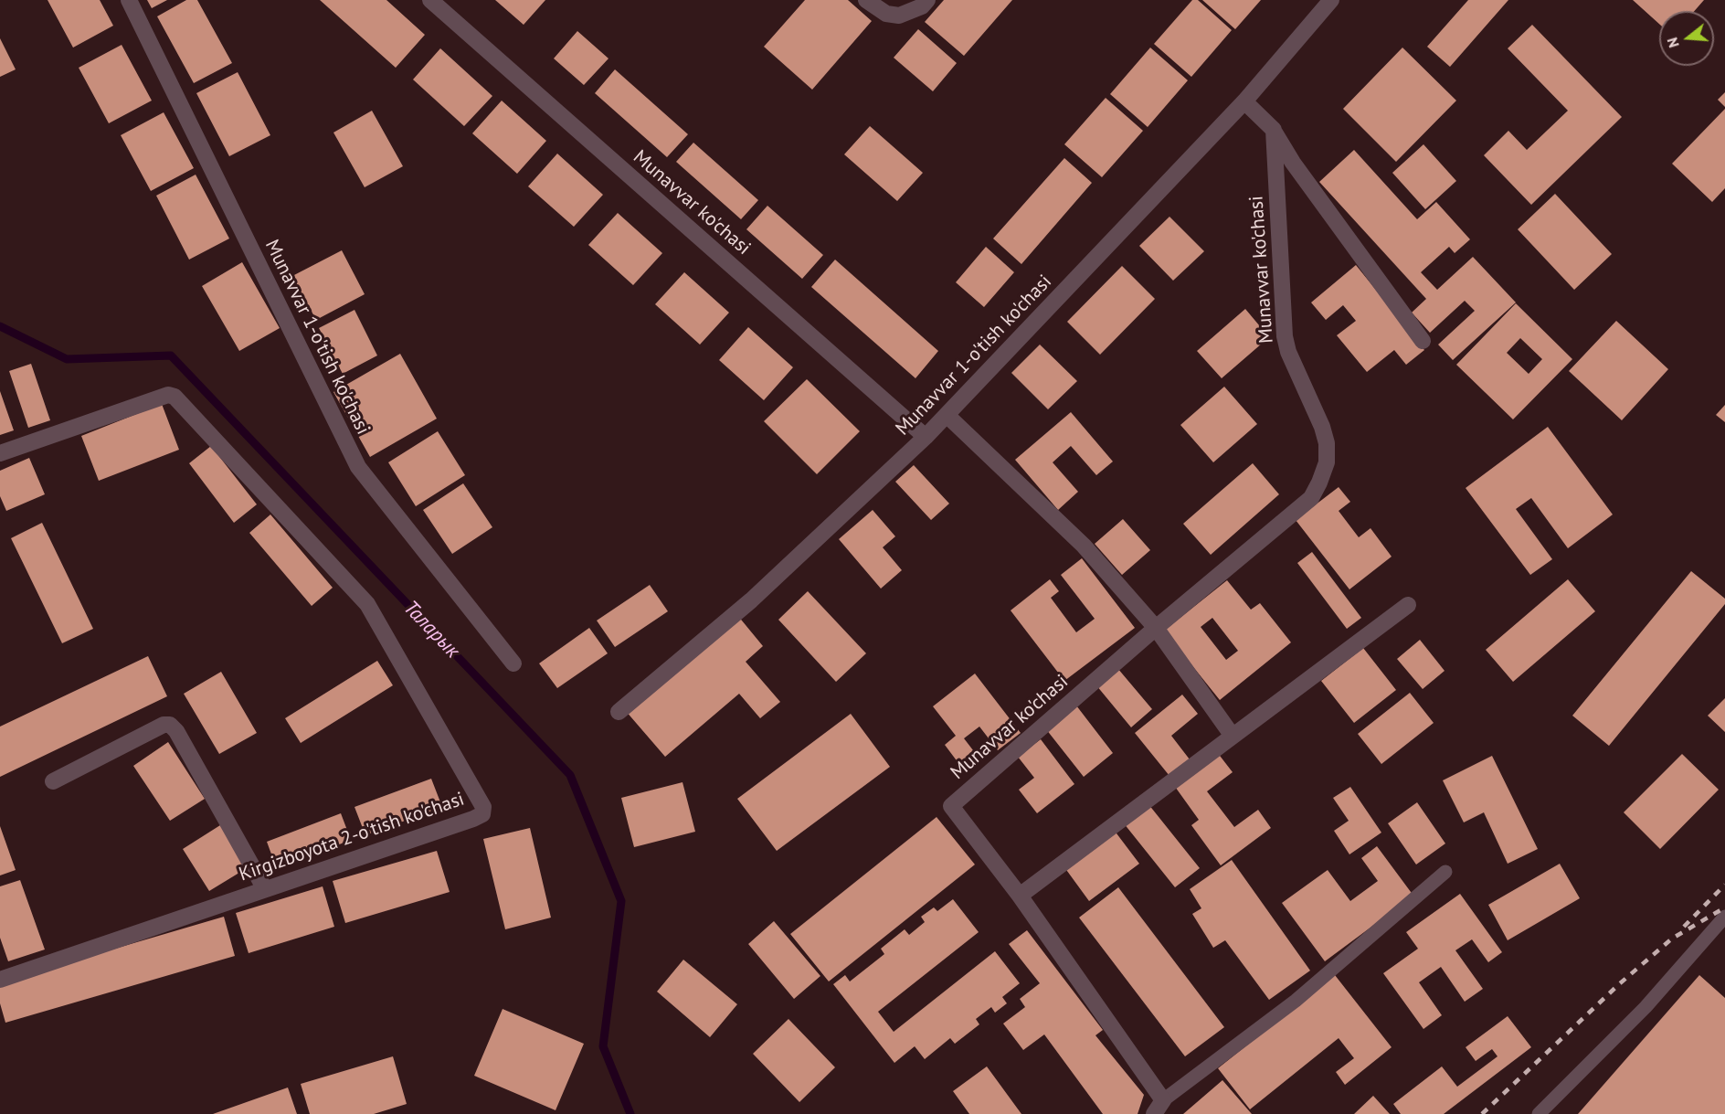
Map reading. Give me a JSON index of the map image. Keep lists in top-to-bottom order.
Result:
{
  "streets": {
    "street": ["Munavvar ko'chasi", "Munavvar 1-o'tish ko'chasi", "Kirgizboyota 2-o'tish ko'chasi"]
  },
  "crossings": [
    ["Munavvar ko'chasi", "Munavvar 1-o'tish ko'chasi"]
  ],
  "water": ["Таларык"],
  "north": "left"
}
